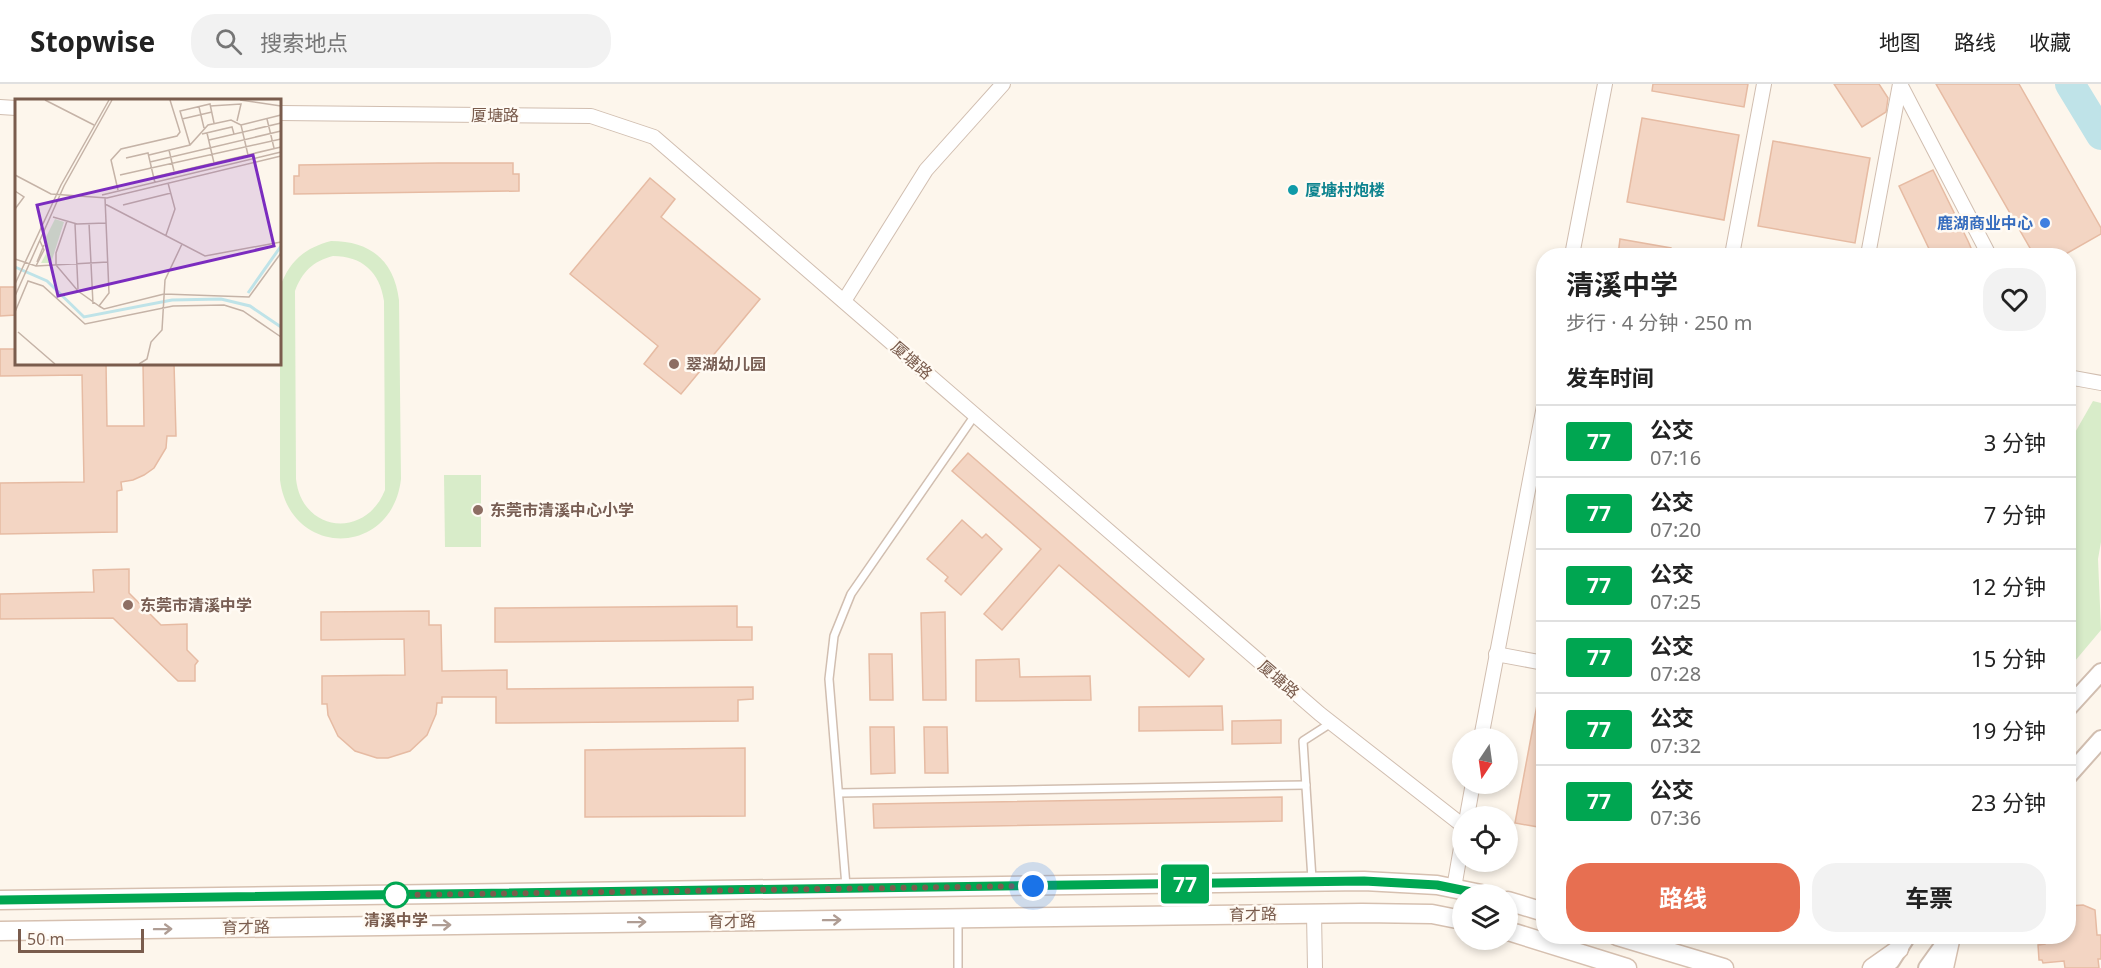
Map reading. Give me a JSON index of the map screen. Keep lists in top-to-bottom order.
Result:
{
  "streets": {
    "main road": ["育才路"],
    "street": ["厦塘路"]
  },
  "places": [
    "厦塘村炮楼",
    "鹿湖商业中心",
    "翠湖幼儿园",
    "东莞市清溪中心小学",
    "东莞市清溪中学",
    "清溪中学"
  ],
  "lines": ["bus line 77"],
  "scale_bar": "50 m",
  "north": "bottom",
  "page": {
    "header": "Stopwise",
    "search": "搜索地点",
    "nav": ["地图", "路线", "收藏"],
    "on_map": "77",
    "heading": [
      ["清溪中学", "步行 · 4 分钟 · 250 m"],
      "发车时间"
    ],
    "list": [
      {
        "mark": "77",
        "name": "公交",
        "note": "07:16",
        "value": "3 分钟"
      },
      {
        "mark": "77",
        "name": "公交",
        "note": "07:20",
        "value": "7 分钟"
      },
      {
        "mark": "77",
        "name": "公交",
        "note": "07:25",
        "value": "12 分钟"
      },
      {
        "mark": "77",
        "name": "公交",
        "note": "07:28",
        "value": "15 分钟"
      },
      {
        "mark": "77",
        "name": "公交",
        "note": "07:32",
        "value": "19 分钟"
      },
      {
        "mark": "77",
        "name": "公交",
        "note": "07:36",
        "value": "23 分钟"
      }
    ],
    "buttons": ["路线", "车票"],
    "scale": "50 m"
  }
}
